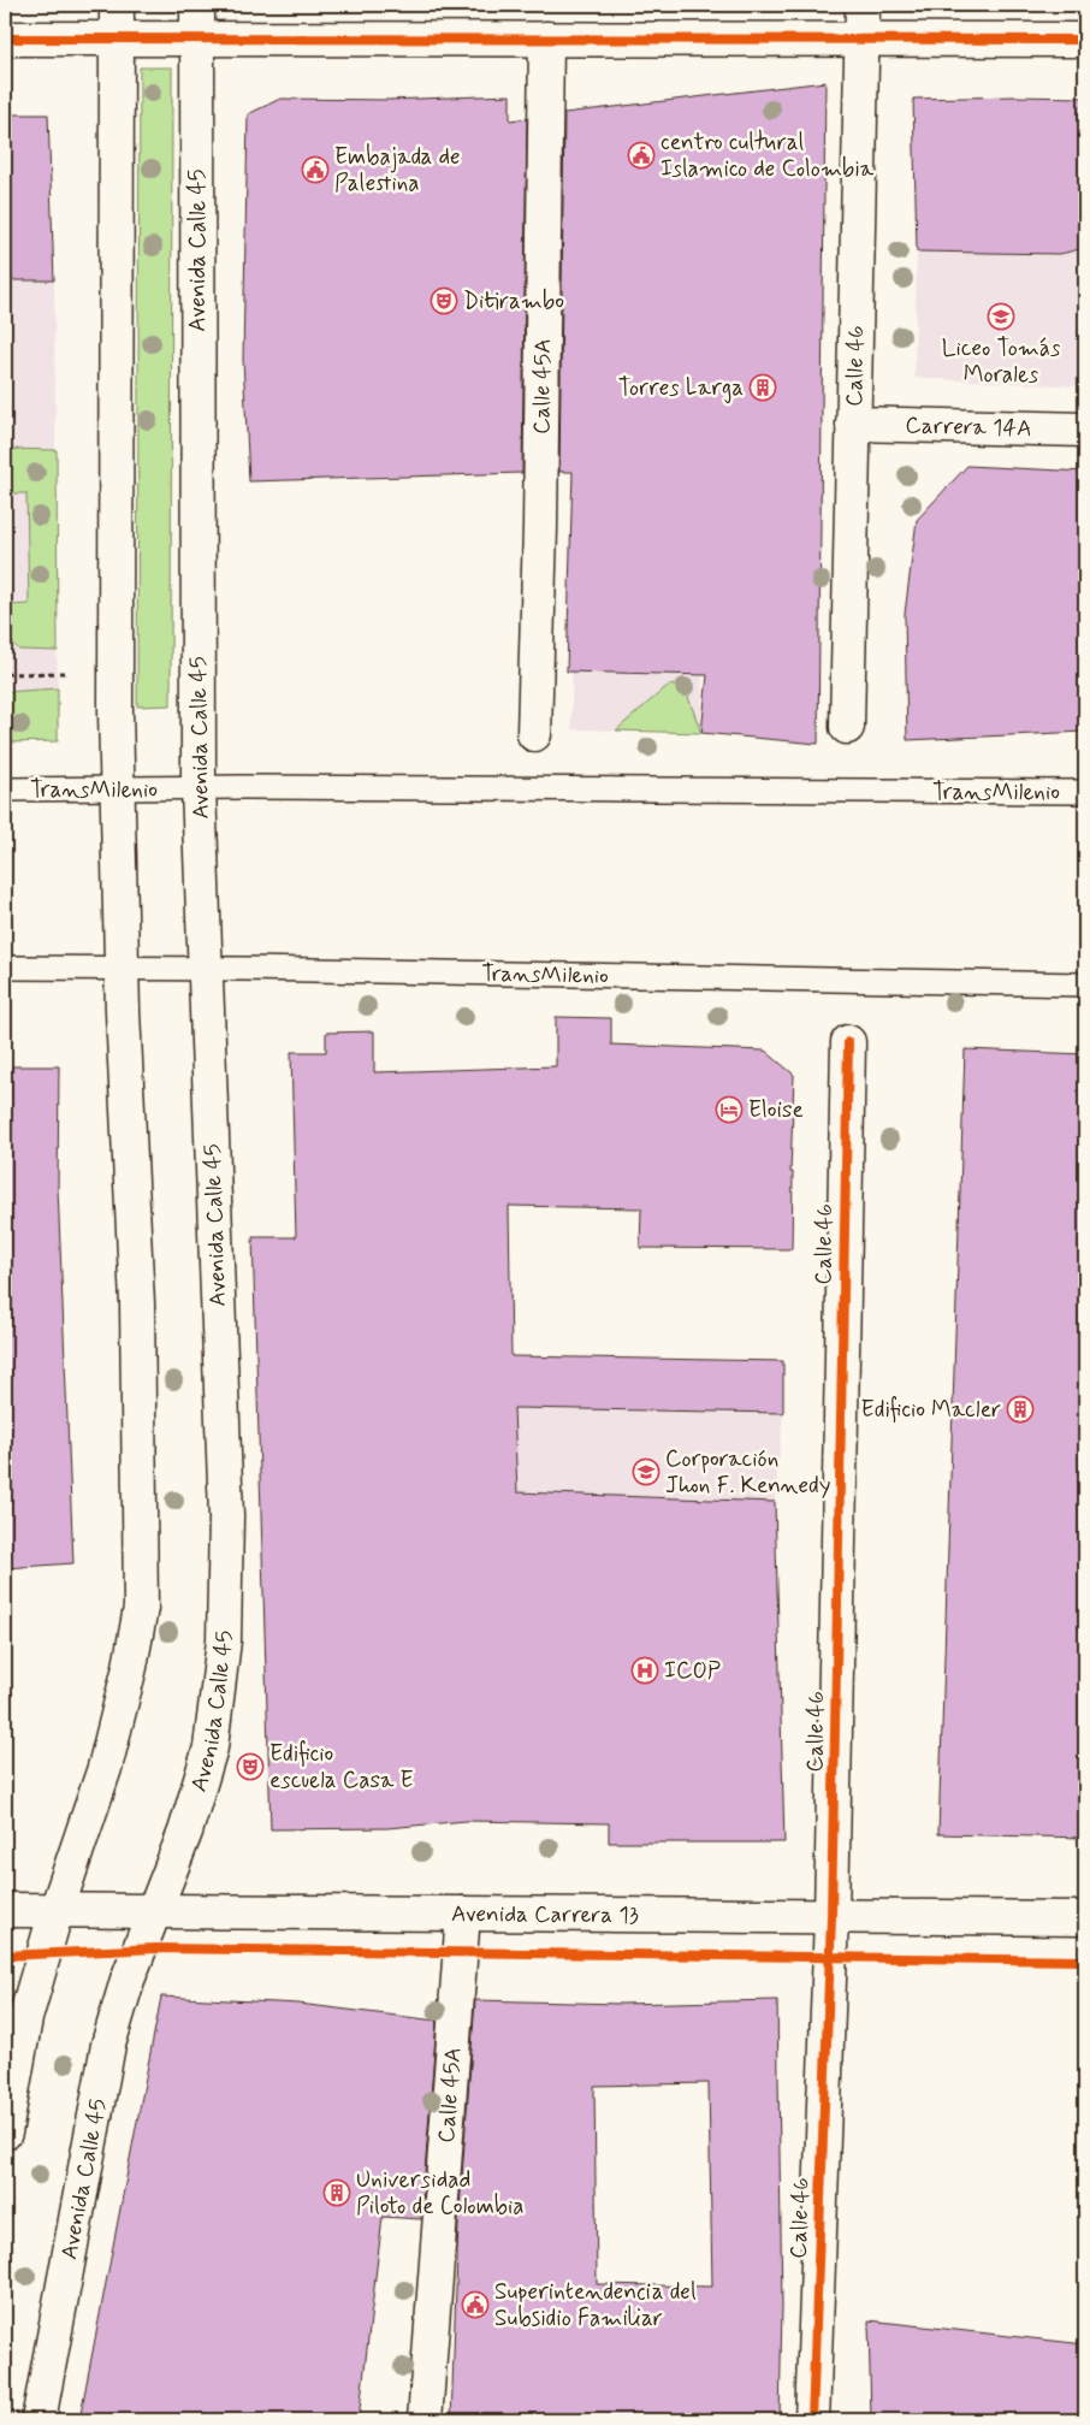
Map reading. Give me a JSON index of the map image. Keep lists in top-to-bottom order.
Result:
{
  "streets": {
    "main road": [
      "Avenida Calle 45",
      "Calle 46",
      "Calle 45A",
      "Carrera 14A",
      "Avenida Carrera 13"
    ],
    "lane": ["TransMilenio"]
  },
  "crossings": [
    ["Avenida Calle 45", "TransMilenio"],
    ["Avenida Calle 45", "Avenida Carrera 13"],
    ["Calle 46", "Carrera 14A"],
    ["Calle 46", "Avenida Carrera 13"],
    ["Calle 45A", "Avenida Carrera 13"]
  ],
  "places": {
    "public building": ["centro cultural Islamico de Colombia", "Embajada de Palestina", "Superintendencia del Subsidio Familiar"],
    "theatre": ["Ditirambo", "Edificio escuela Casa E"],
    "school or university": ["Liceo Tomás Morales", "Corporación Jhon F. Kennedy"],
    "building": ["Torres Larga", "Edificio Macler", "Universidad Piloto de Colombia"],
    "hotel": ["Eloise"],
    "hospital": ["ICOP"]
  }
}
